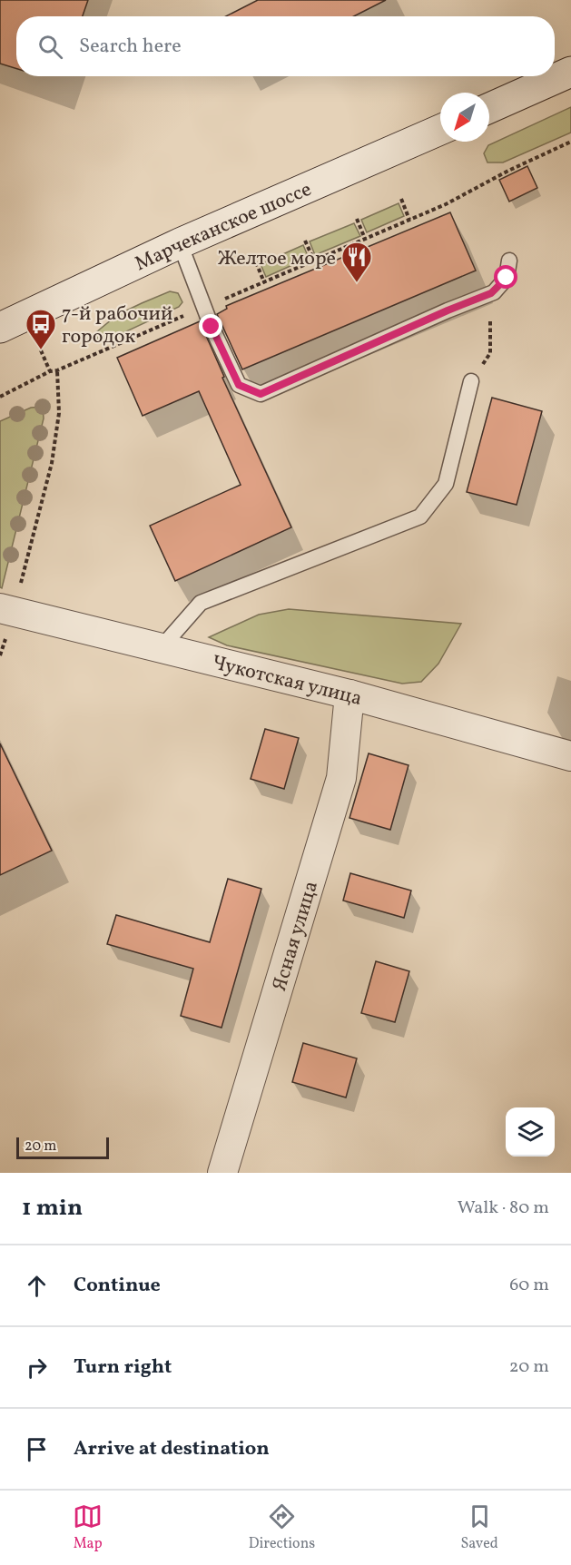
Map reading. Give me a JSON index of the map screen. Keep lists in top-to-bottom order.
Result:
{
  "streets": {
    "street": ["Марчеканское шоссе", "Чукотская улица", "Ясная улица"]
  },
  "crossings": [
    ["Чукотская улица", "Ясная улица"]
  ],
  "places": {
    "restaurant": ["Желтое море"],
    "bus stop": ["7-й рабочий городок"]
  },
  "scale_bar": "20 m",
  "north": "bottom left",
  "page": {
    "search": "Search here",
    "scale": "20 m",
    "heading": ["1 min", "Walk · 80 m"],
    "list": [
      ["Continue", "60 m"],
      ["Turn right", "20 m"],
      "Arrive at destination"
    ],
    "nav": ["Map", "Directions", "Saved"]
  }
}
